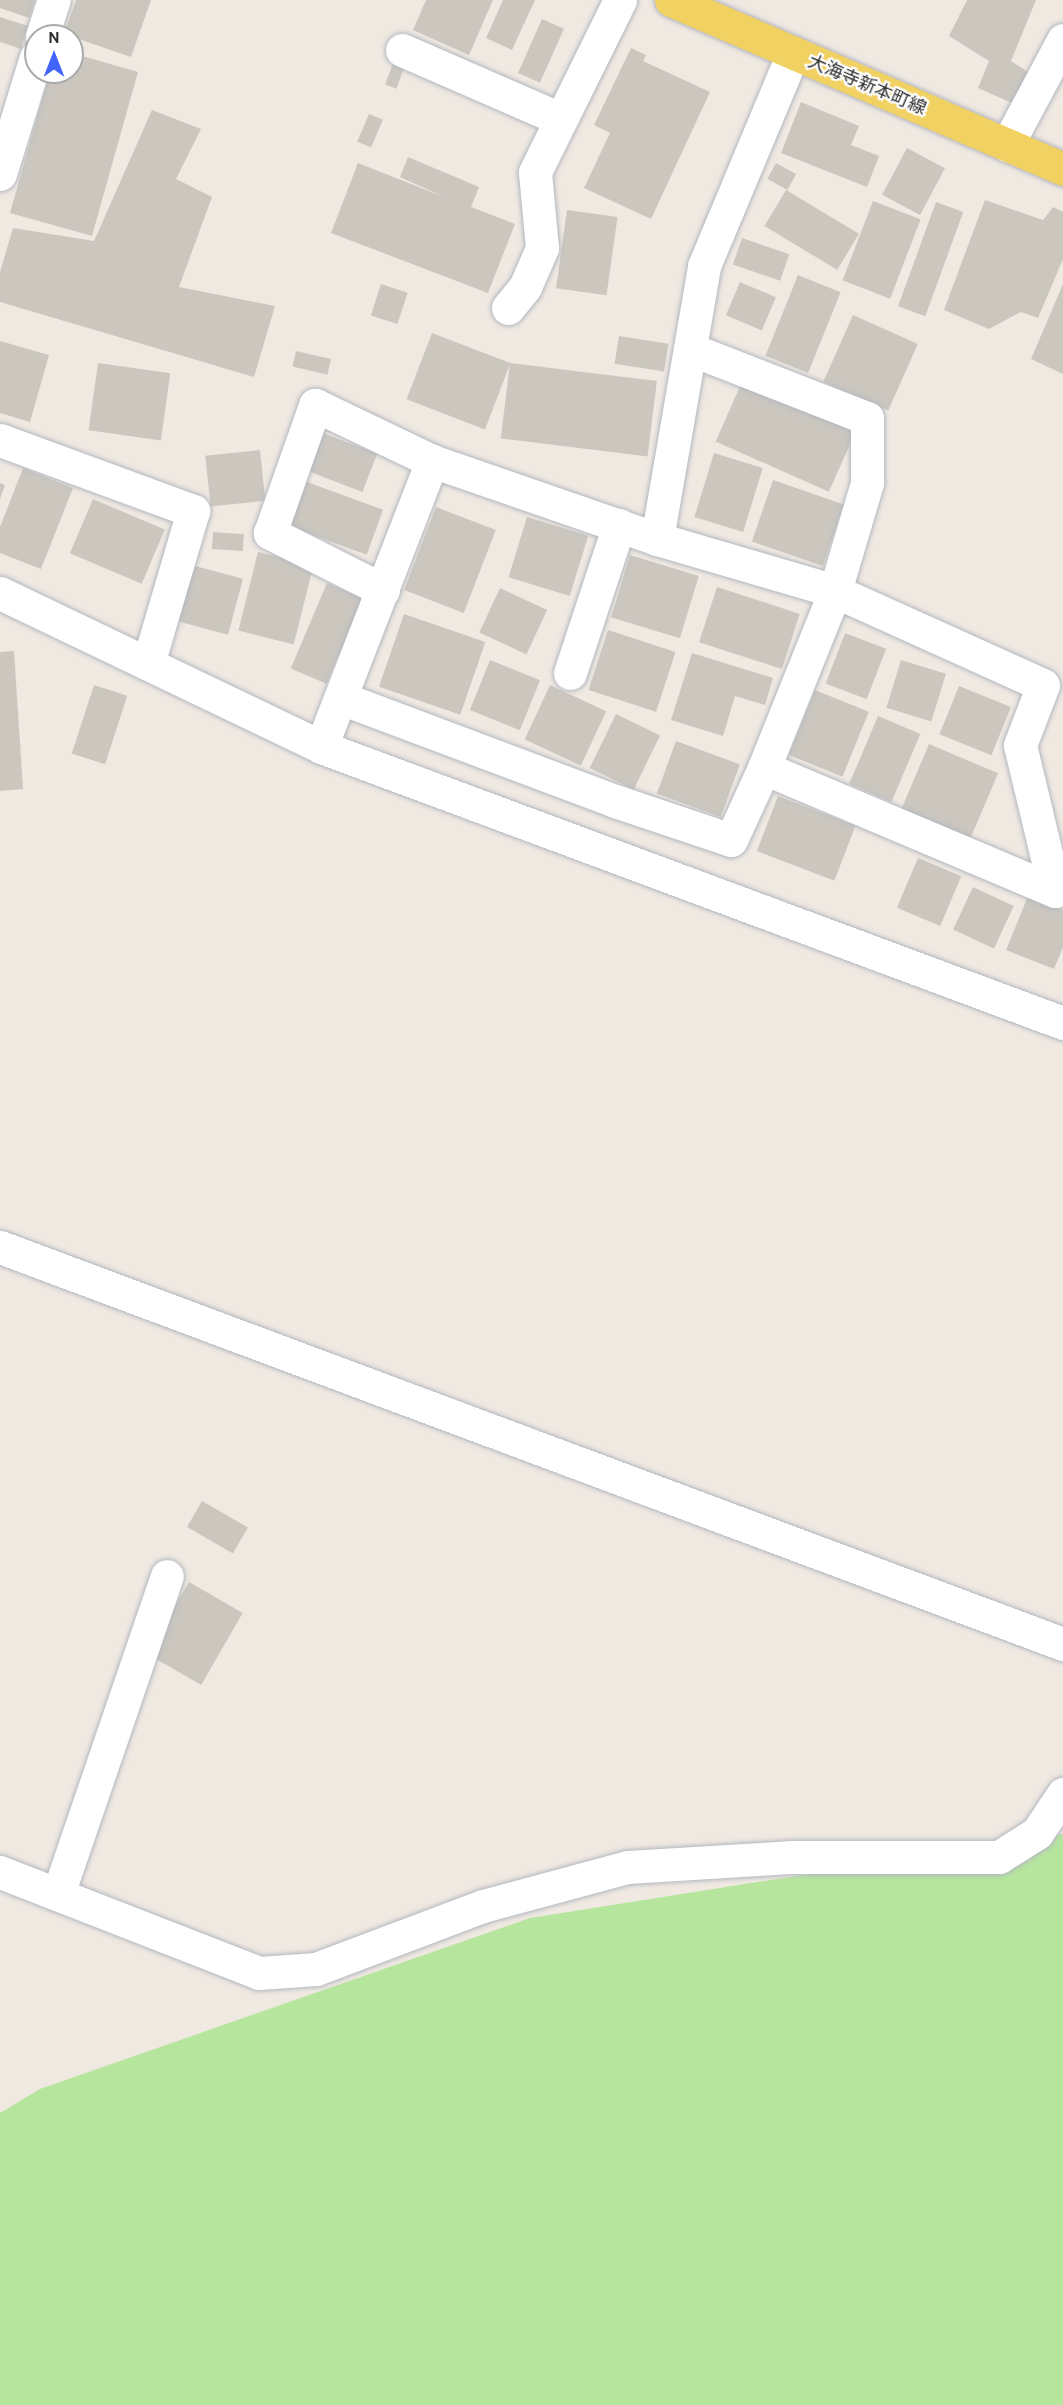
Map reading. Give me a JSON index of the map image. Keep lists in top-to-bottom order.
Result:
{
  "streets": {
    "main road": ["大海寺新本町線"]
  },
  "north": "top"
}
